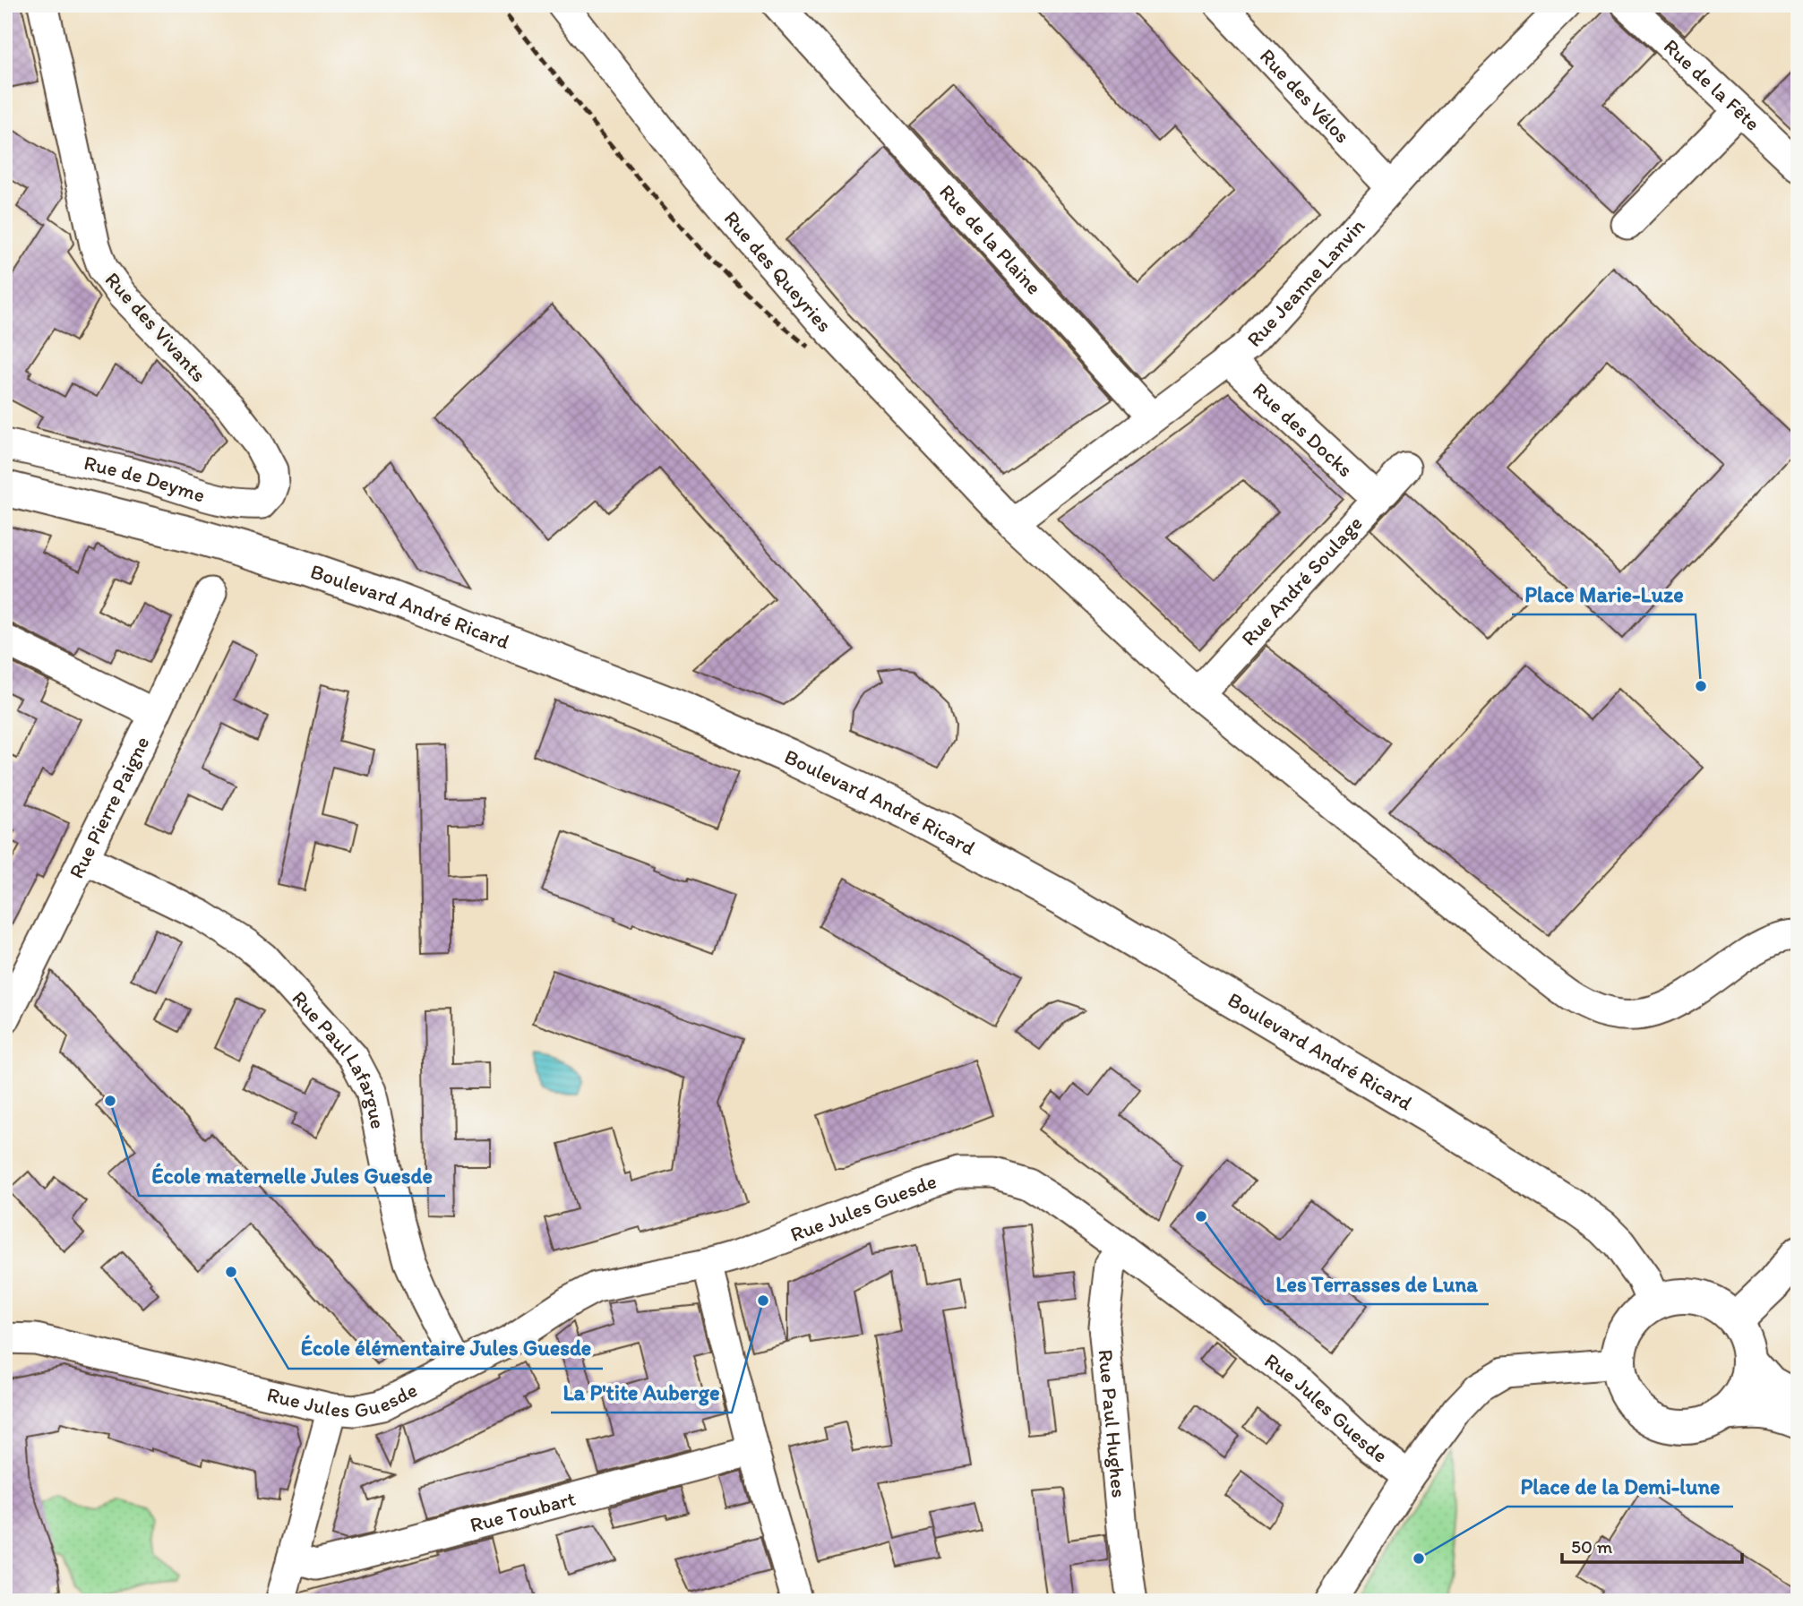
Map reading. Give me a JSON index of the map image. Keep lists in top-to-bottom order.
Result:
{
  "streets": {
    "main road": ["Boulevard André Ricard"],
    "street": [
      "Rue de la Fête",
      "Rue des Vélos",
      "Rue de la Plaine",
      "Rue des Queyries",
      "Rue Jeanne Lanvin",
      "Rue des Vivants",
      "Rue des Docks",
      "Rue de Deyme",
      "Rue André Soulage",
      "Rue Pierre Paigne",
      "Rue Paul Lafargue",
      "Rue Jules Guesde",
      "Rue Paul Hughes",
      "Rue Toubart"
    ]
  },
  "crossings": [
    ["Rue des Vélos", "Rue Jeanne Lanvin"],
    ["Rue de la Plaine", "Rue Jeanne Lanvin"],
    ["Rue des Queyries", "Rue Jeanne Lanvin"],
    ["Rue des Queyries", "Rue André Soulage"],
    ["Rue Jeanne Lanvin", "Rue des Docks"],
    ["Rue des Vivants", "Rue de Deyme"],
    ["Rue des Docks", "Rue André Soulage"],
    ["Boulevard André Ricard", "Rue Jules Guesde"],
    ["Rue Pierre Paigne", "Rue Paul Lafargue"],
    ["Rue Paul Lafargue", "Rue Jules Guesde"],
    ["Rue Jules Guesde", "Rue Paul Hughes"]
  ],
  "places": [
    "Place Marie-Luze",
    "École maternelle Jules Guesde",
    "Les Terrasses de Luna",
    "École élémentaire Jules Guesde",
    "La P'tite Auberge",
    "Place de la Demi-lune"
  ],
  "scale_bar": "50 m"
}
